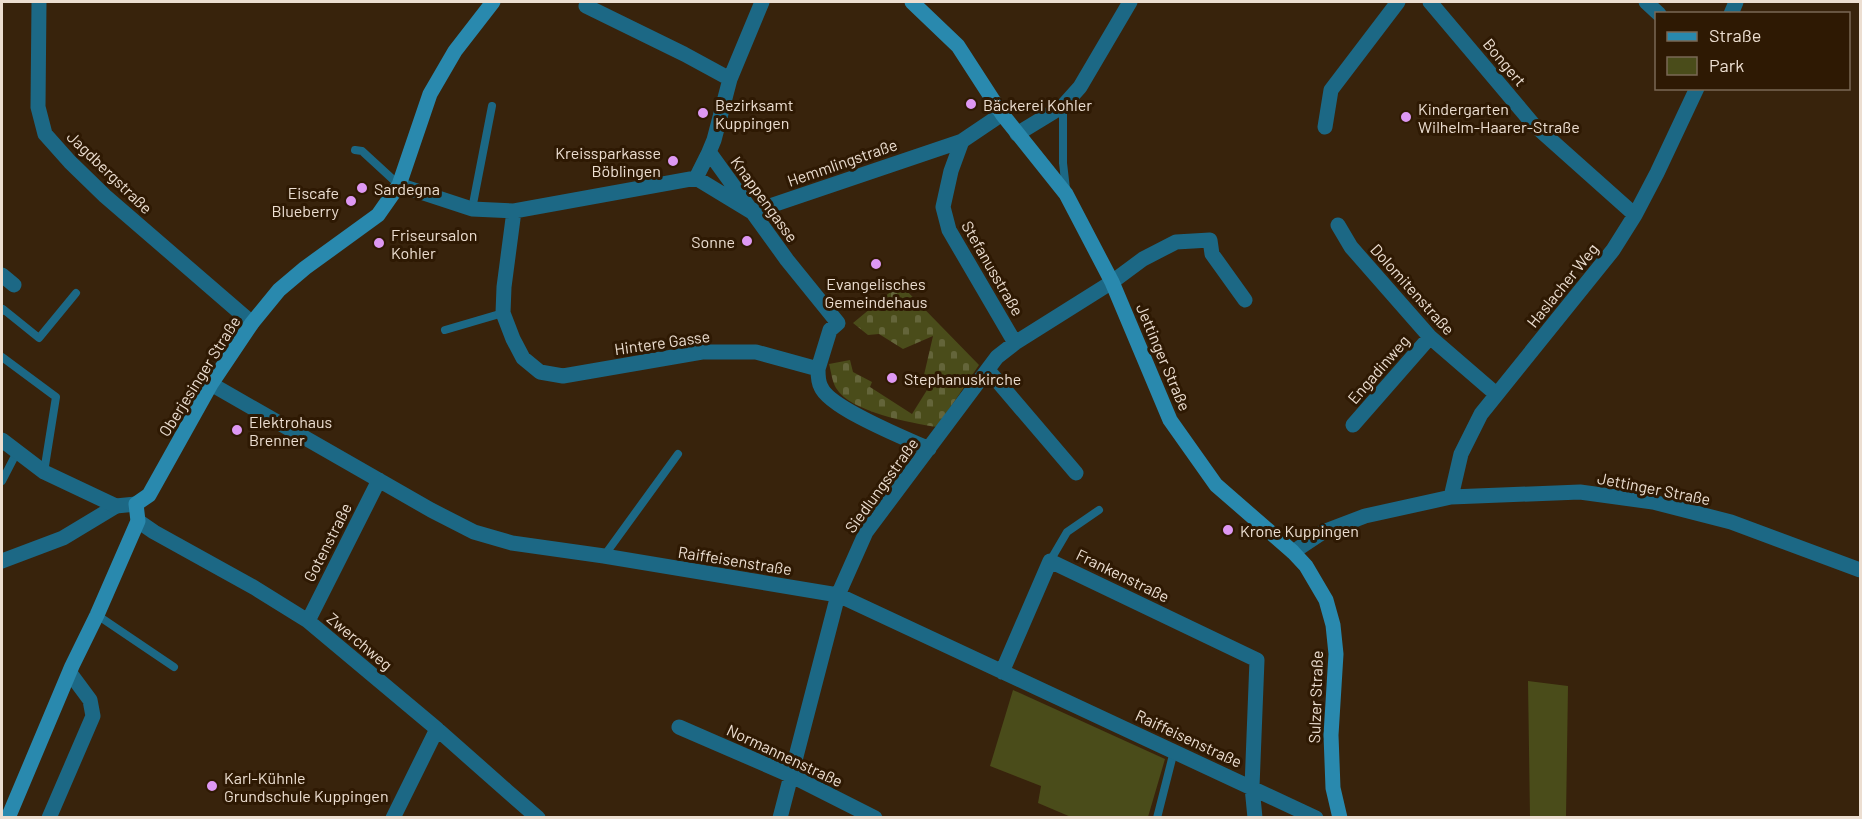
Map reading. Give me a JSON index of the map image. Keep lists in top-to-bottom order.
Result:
{
  "streets": {
    "main road": ["Jettinger Straße", "Oberjesinger Straße", "Sulzer Straße"],
    "street": [
      "Bongert",
      "Hemmlingstraße",
      "Jagdbergstraße",
      "Knappengasse",
      "Stefanusstraße",
      "Haslacher Weg",
      "Dolomitenstraße",
      "Hintere Gasse",
      "Engadinweg",
      "Siedlungsstraße",
      "Gotenstraße",
      "Raiffeisenstraße",
      "Frankenstraße",
      "Zwerchweg",
      "Normannenstraße"
    ]
  },
  "crossings": [
    ["Bongert", "Haslacher Weg"],
    ["Hemmlingstraße", "Knappengasse"],
    ["Hemmlingstraße", "Stefanusstraße"],
    ["Hemmlingstraße", "Jettinger Straße"],
    ["Jagdbergstraße", "Oberjesinger Straße"],
    ["Knappengasse", "Hintere Gasse"],
    ["Stefanusstraße", "Siedlungsstraße"],
    ["Haslacher Weg", "Dolomitenstraße"],
    ["Haslacher Weg", "Jettinger Straße"],
    ["Dolomitenstraße", "Engadinweg"],
    ["Jettinger Straße", "Siedlungsstraße"],
    ["Jettinger Straße", "Sulzer Straße"],
    ["Oberjesinger Straße", "Raiffeisenstraße"],
    ["Siedlungsstraße", "Raiffeisenstraße"],
    ["Siedlungsstraße", "Normannenstraße"],
    ["Gotenstraße", "Raiffeisenstraße"],
    ["Gotenstraße", "Zwerchweg"],
    ["Raiffeisenstraße", "Frankenstraße"]
  ],
  "places": [
    "Bäckerei Kohler",
    "Bezirksamt Kuppingen",
    "Kindergarten Wilhelm-Haarer-Straße",
    "Kreissparkasse Böblingen",
    "Sardegna",
    "Eiscafe Blueberry",
    "Sonne",
    "Friseursalon Kohler",
    "Evangelisches Gemeindehaus",
    "Stephanuskirche",
    "Elektrohaus Brenner",
    "Krone Kuppingen",
    "Karl-Kühnle Grundschule Kuppingen"
  ],
  "legend": ["Straße", "Park"]
}
